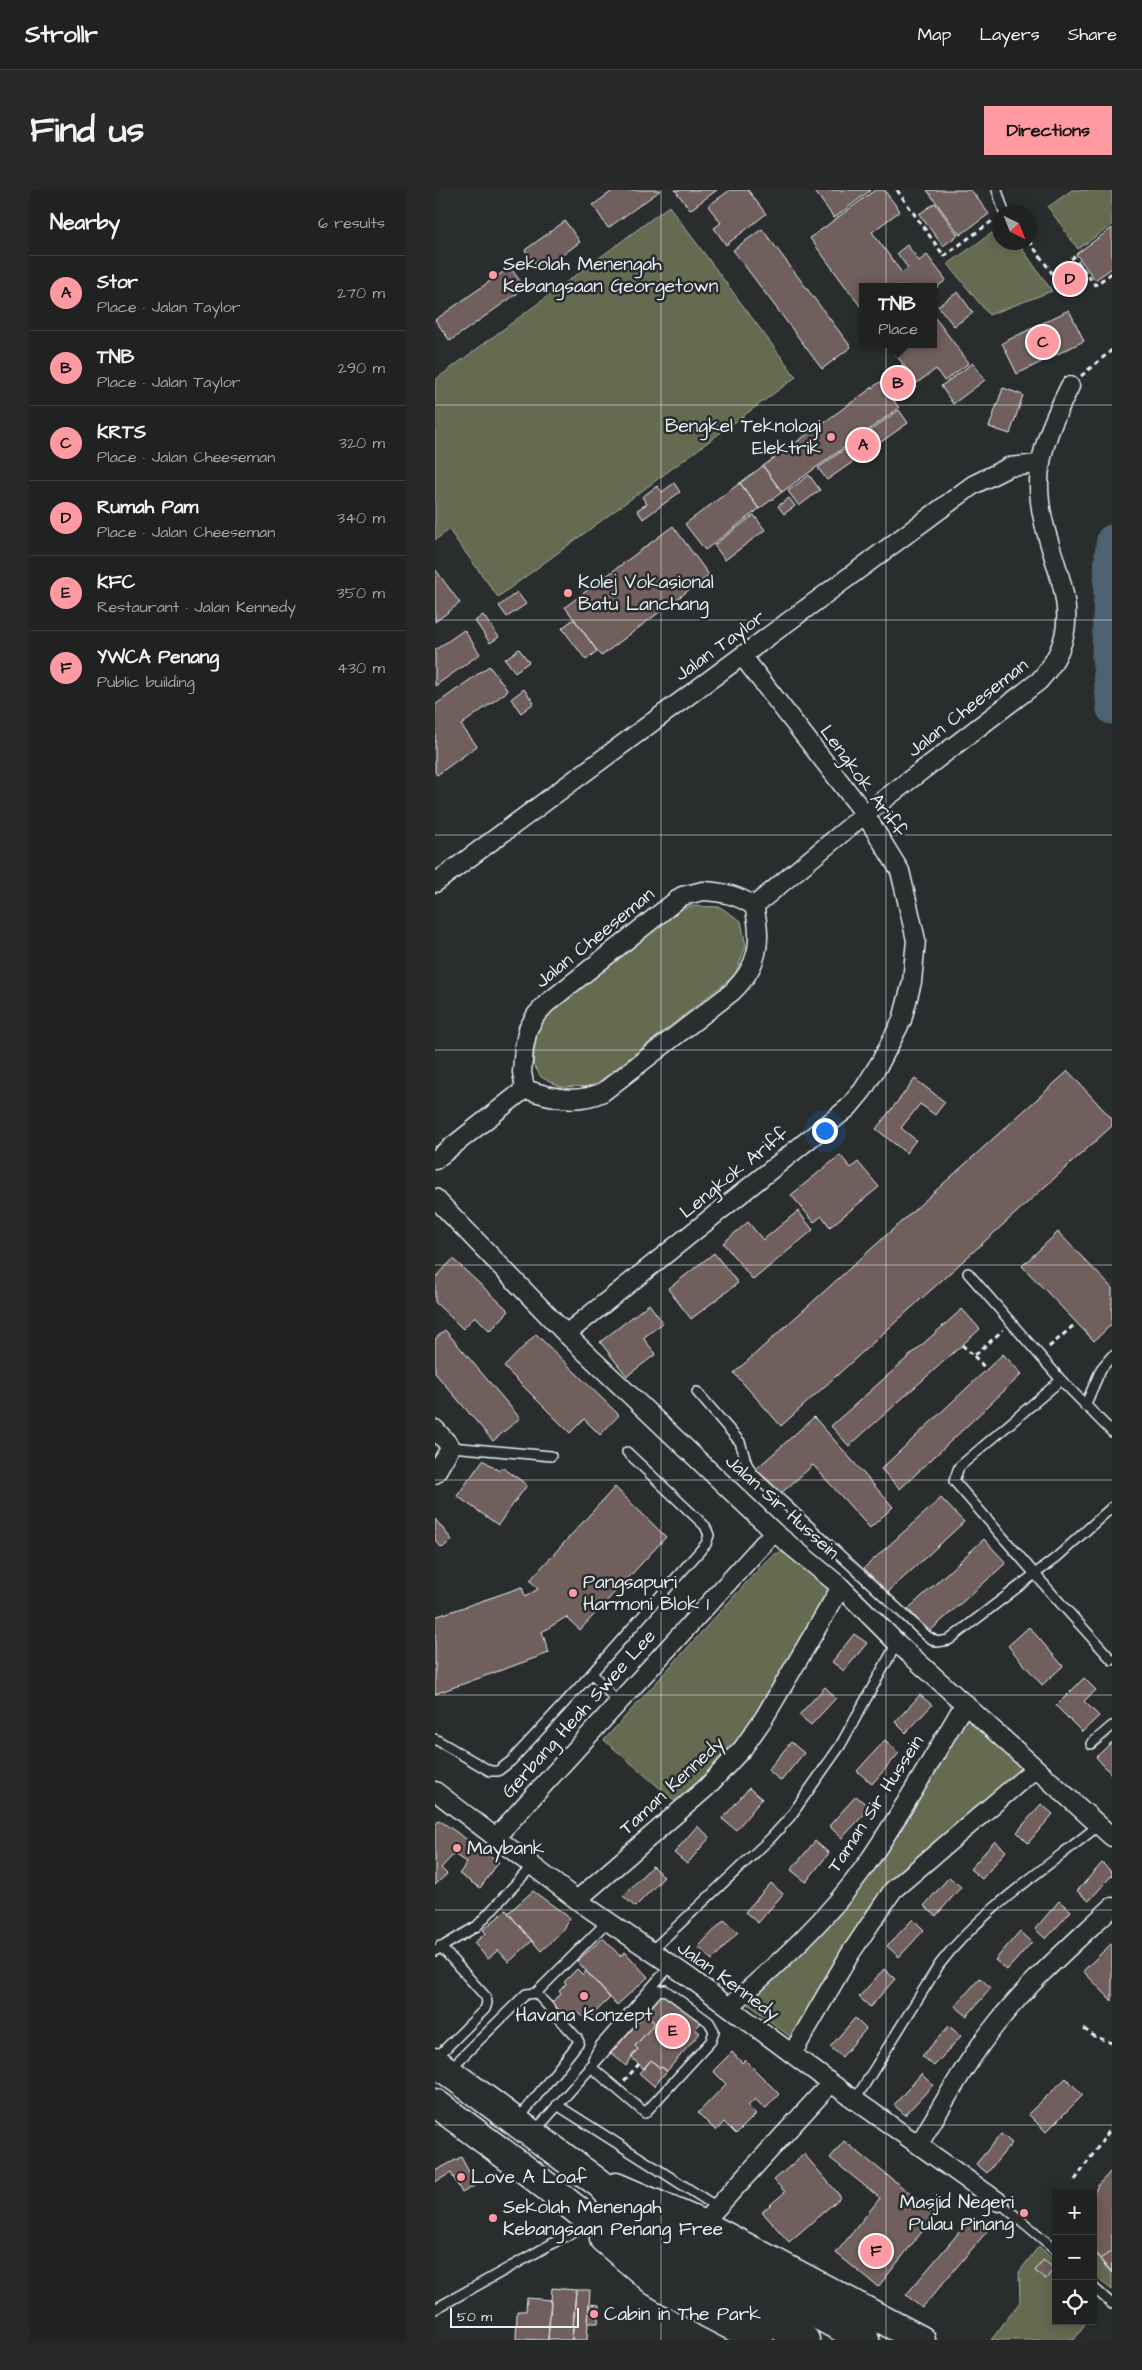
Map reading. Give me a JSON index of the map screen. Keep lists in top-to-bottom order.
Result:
{
  "streets": {
    "street": [
      "Jalan Taylor",
      "Jalan Cheeseman",
      "Lengkok Ariff",
      "Jalan Sir Hussein",
      "Gerbang Heah Swee Lee",
      "Taman Kennedy",
      "Taman Sir Hussein",
      "Jalan Kennedy"
    ]
  },
  "crossings": [
    ["Jalan Taylor", "Jalan Cheeseman"],
    ["Jalan Taylor", "Lengkok Ariff"],
    ["Jalan Cheeseman", "Lengkok Ariff"],
    ["Lengkok Ariff", "Jalan Sir Hussein"],
    ["Jalan Sir Hussein", "Gerbang Heah Swee Lee"],
    ["Jalan Sir Hussein", "Taman Kennedy"],
    ["Jalan Sir Hussein", "Taman Sir Hussein"],
    ["Gerbang Heah Swee Lee", "Jalan Kennedy"],
    ["Taman Kennedy", "Jalan Kennedy"],
    ["Taman Sir Hussein", "Jalan Kennedy"]
  ],
  "places": [
    "Sekolah Menengah Kebangsaan Georgetown",
    "Bengkel Teknologi Elektrik",
    "Kolej Vokasional Batu Lanchang",
    "Pangsapuri Harmoni Blok 1",
    "Maybank",
    "Havana Konzept",
    "Love A Loaf",
    "Masjid Negeri Pulau Pinang",
    "Sekolah Menengah Kebangsaan Penang Free",
    "Cabin in The Park"
  ],
  "scale_bar": "50 m",
  "north": "bottom right",
  "page": {
    "header": "Strollr",
    "nav": ["Map", "Layers", "Share"],
    "title": "Find us",
    "buttons": "Directions",
    "heading": ["Nearby", "6 results"],
    "list": [
      {
        "mark": "A",
        "name": "Stor",
        "note": "Place · Jalan Taylor",
        "value": "270 m"
      },
      {
        "mark": "B",
        "name": "TNB",
        "note": "Place · Jalan Taylor",
        "value": "290 m"
      },
      {
        "mark": "C",
        "name": "KRTS",
        "note": "Place · Jalan Cheeseman",
        "value": "320 m"
      },
      {
        "mark": "D",
        "name": "Rumah Pam",
        "note": "Place · Jalan Cheeseman",
        "value": "340 m"
      },
      {
        "mark": "E",
        "name": "KFC",
        "note": "Restaurant · Jalan Kennedy",
        "value": "350 m"
      },
      {
        "mark": "F",
        "name": "YWCA Penang",
        "note": "Public building",
        "value": "430 m"
      }
    ],
    "pins": [
      "D",
      "C",
      "B",
      "A",
      "E",
      "F"
    ],
    "popup": ["TNB", "Place"],
    "map_buttons": ["+", "−"],
    "scale": "50 m"
  }
}
